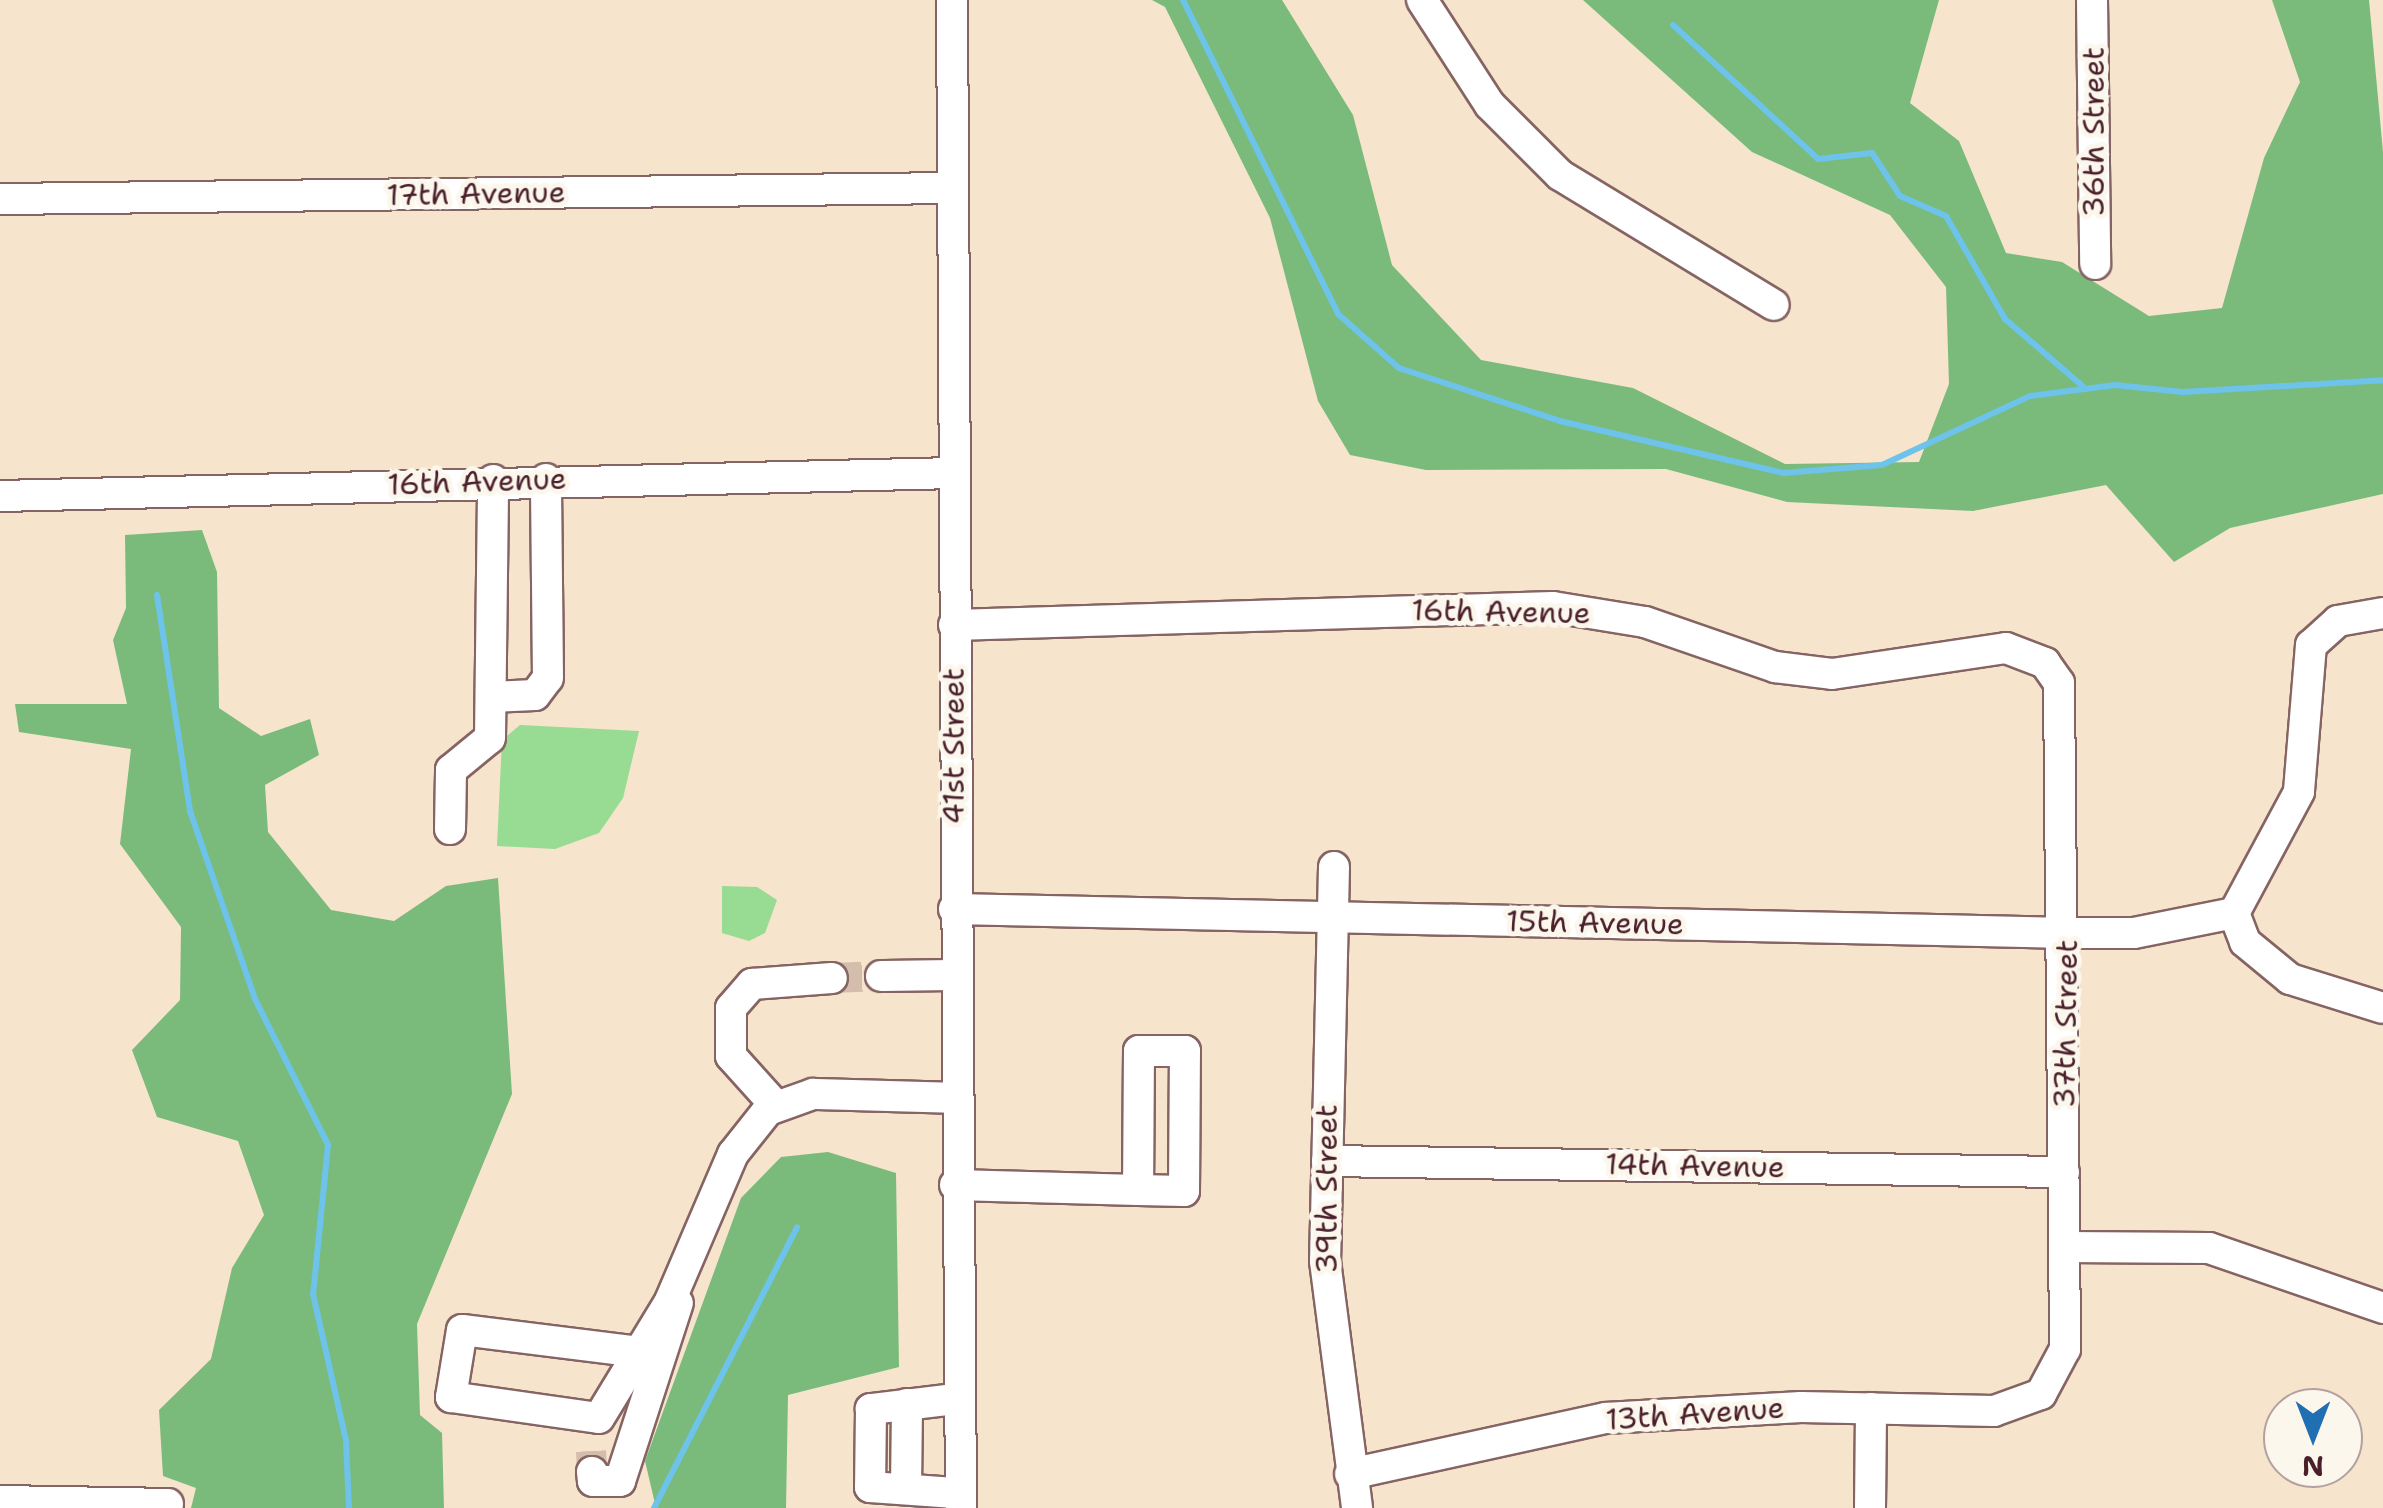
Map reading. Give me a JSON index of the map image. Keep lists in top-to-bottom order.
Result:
{
  "streets": {
    "street": [
      "36th Street",
      "17th Avenue",
      "16th Avenue",
      "41st Street",
      "15th Avenue",
      "37th Street",
      "14th Avenue",
      "39th Street",
      "13th Avenue"
    ]
  },
  "crossings": [
    ["17th Avenue", "41st Street"],
    ["16th Avenue", "41st Street"],
    ["16th Avenue", "37th Street"],
    ["41st Street", "15th Avenue"],
    ["15th Avenue", "37th Street"],
    ["15th Avenue", "39th Street"],
    ["37th Street", "14th Avenue"],
    ["37th Street", "13th Avenue"],
    ["14th Avenue", "39th Street"],
    ["39th Street", "13th Avenue"]
  ],
  "north": "bottom"
}
